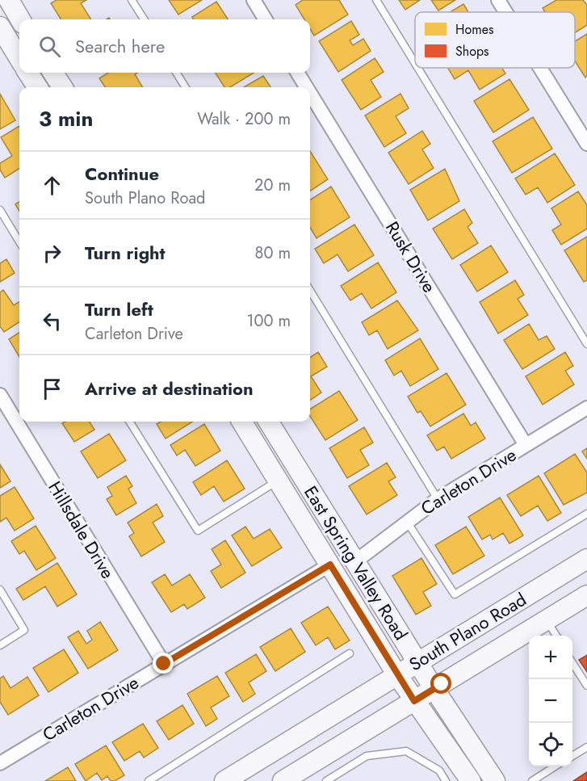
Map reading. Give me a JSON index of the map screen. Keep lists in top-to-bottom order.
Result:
{
  "streets": {
    "street": [
      "Rusk Drive",
      "Carleton Drive",
      "Hillsdale Drive",
      "East Spring Valley Road",
      "South Plano Road"
    ]
  },
  "crossings": [
    ["Rusk Drive", "Carleton Drive"],
    ["Carleton Drive", "Hillsdale Drive"],
    ["Carleton Drive", "East Spring Valley Road"],
    ["East Spring Valley Road", "South Plano Road"]
  ],
  "legend": ["Homes", "Shops"],
  "page": {
    "search": "Search here",
    "heading": ["3 min", "Walk · 200 m"],
    "list": [
      ["Continue", "South Plano Road", "20 m"],
      ["Turn right", "80 m"],
      ["Turn left", "Carleton Drive", "100 m"],
      "Arrive at destination"
    ],
    "map_buttons": ["+", "−"]
  }
}
